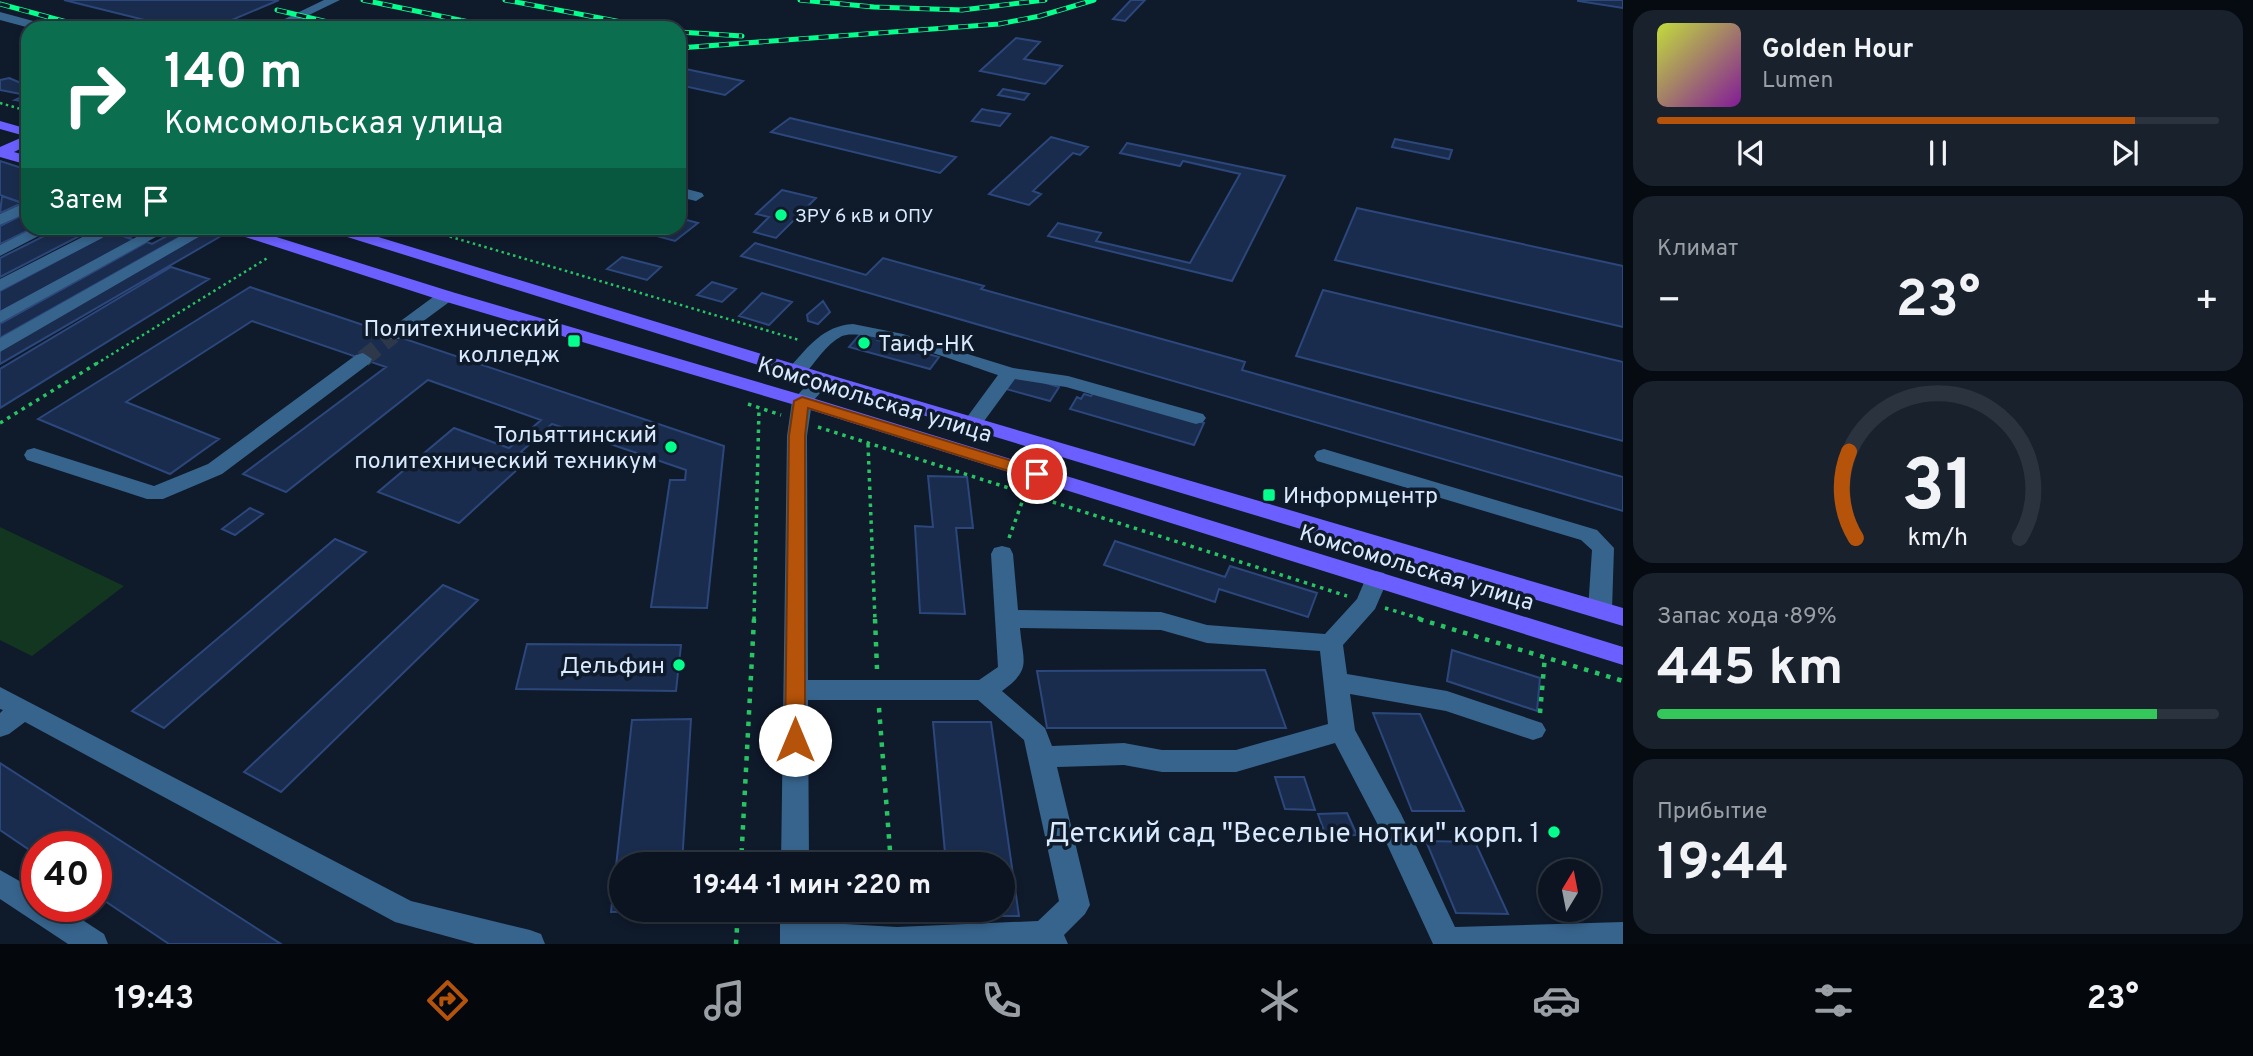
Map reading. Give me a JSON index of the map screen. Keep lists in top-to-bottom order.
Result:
{
  "streets": {
    "main road": ["Комсомольская улица"]
  },
  "places": {
    "other": [
      "ЗРУ 6 кВ и ОПУ",
      "Таиф-НК",
      "Тольяттинский политехнический техникум",
      "Дельфин",
      "Детский сад \"Веселые нотки\" корп. 1"
    ],
    "transit": ["Политехнический колледж", "Информцентр"]
  },
  "north": "top",
  "page": {
    "turn": ["140 m", "Комсомольская улица"],
    "song": ["Golden Hour", "Lumen"],
    "then": "Затем",
    "tile": [
      "Климат",
      ["Запас хода · 89%", "445 km"],
      ["Прибытие", "19:44"]
    ],
    "heat": ["−", "23°", "+"],
    "limit": "40",
    "trip": "19:44 · 1 мин · 220 m",
    "tabs": ["19:43", "23°"],
    "gauge": ["31", "km/h"]
  }
}
